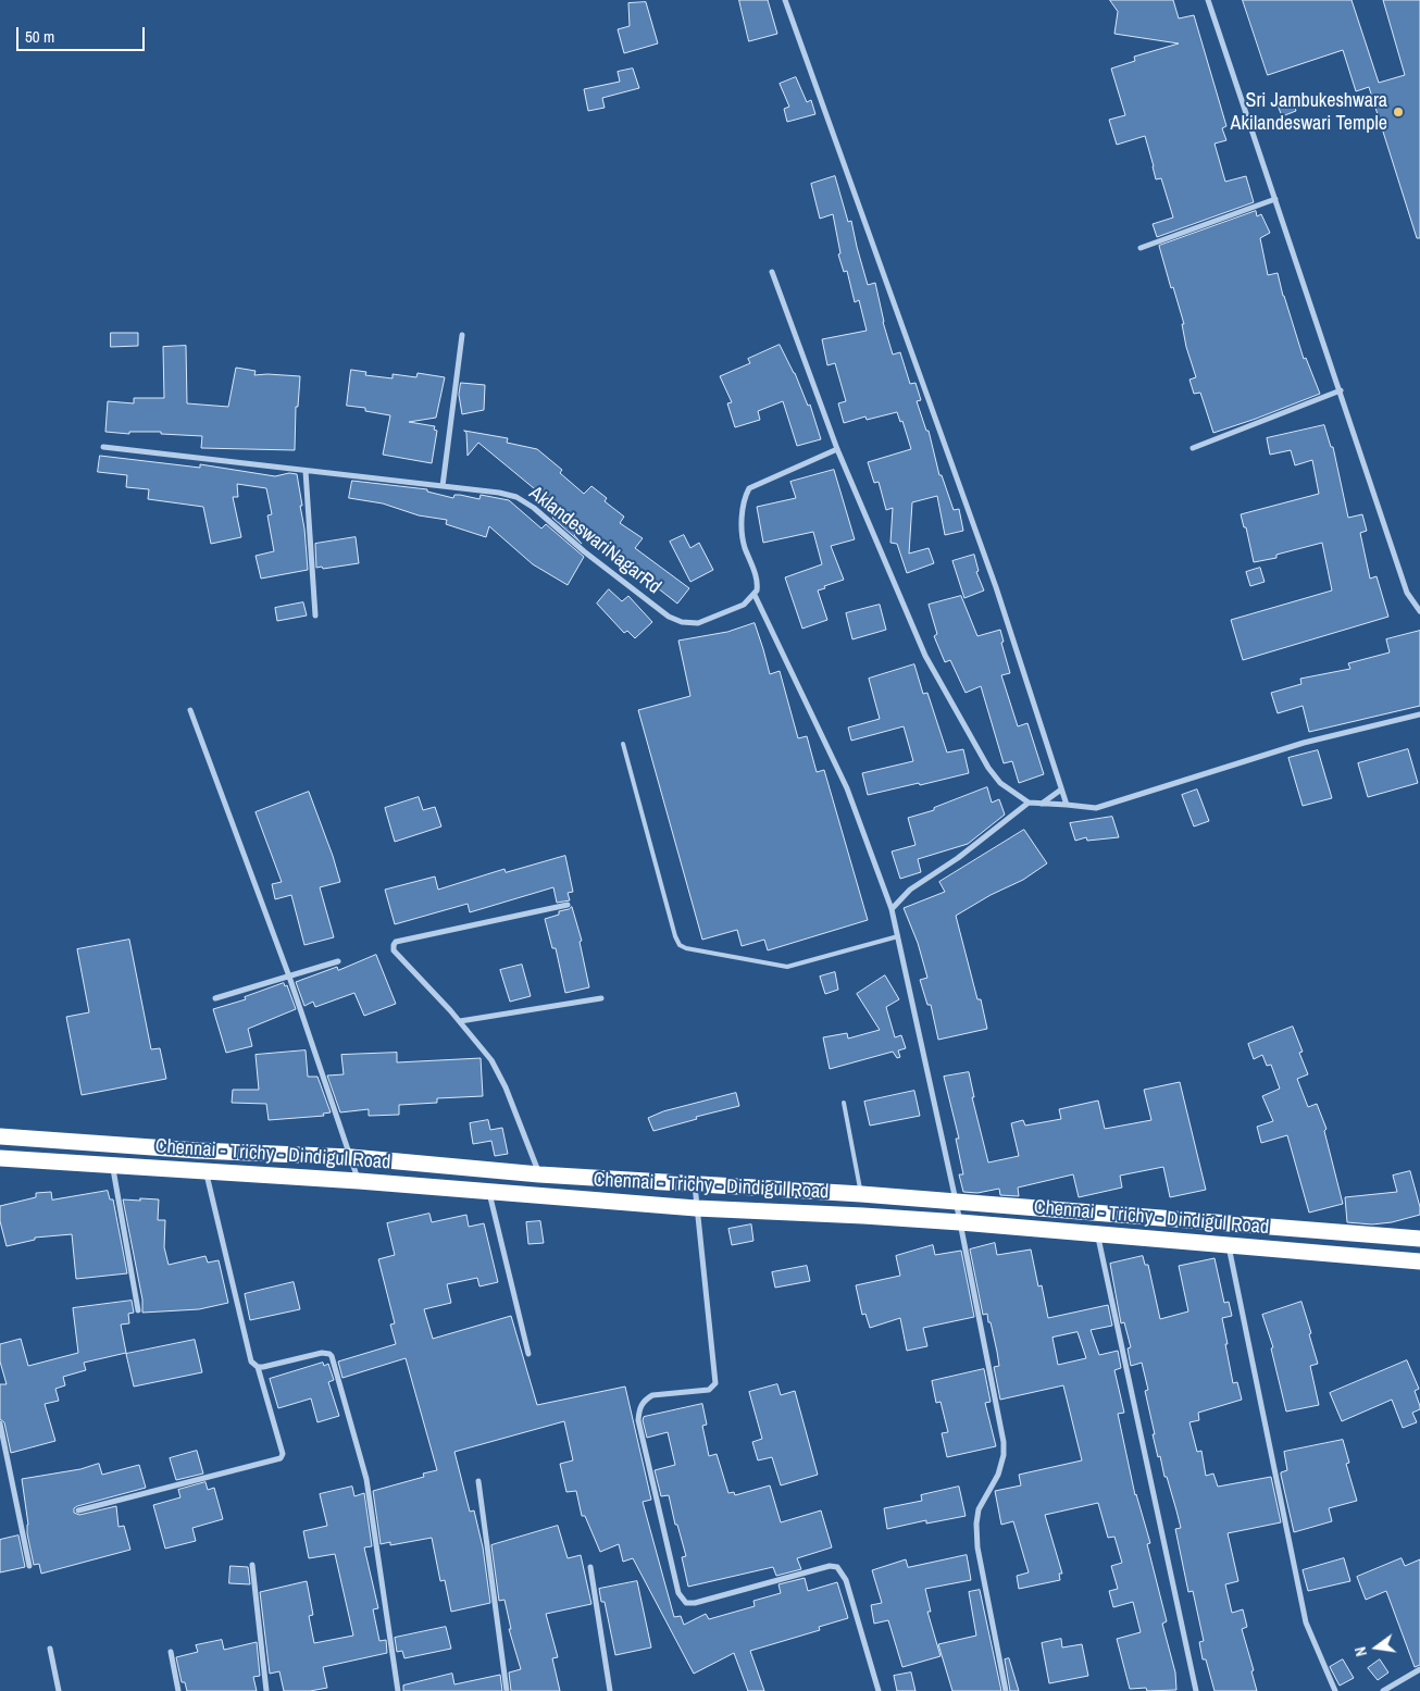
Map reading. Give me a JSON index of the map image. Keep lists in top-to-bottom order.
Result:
{
  "streets": {
    "highway": ["Chennai - Trichy - Dindigul Road"],
    "street": ["AklandeswariNagarRd"]
  },
  "places": ["Sri Jambukeshwara Akilandeswari Temple"],
  "scale_bar": "50 m",
  "north": "left"
}
